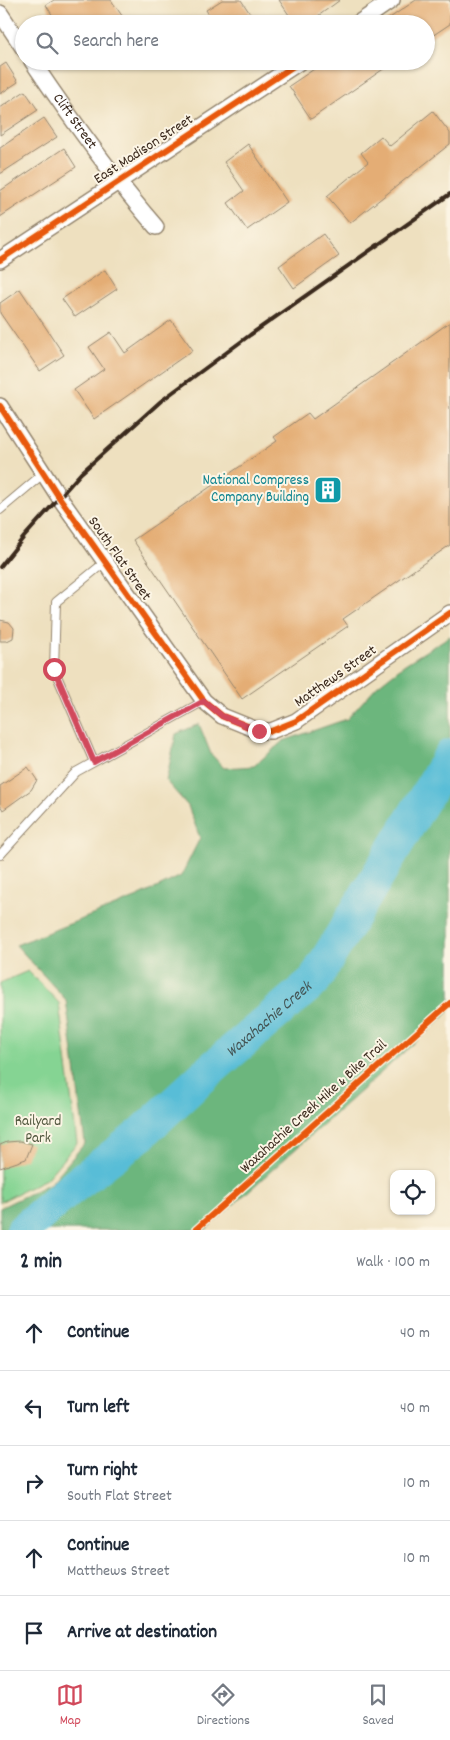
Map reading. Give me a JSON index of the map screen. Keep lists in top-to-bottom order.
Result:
{
  "streets": {
    "street": [
      "Clift Street",
      "East Madison Street",
      "South Flat Street",
      "Matthews Street"
    ],
    "cycle path": ["Waxahachie Creek Hike & Bike Trail"]
  },
  "crossings": [
    ["Clift Street", "East Madison Street"],
    ["South Flat Street", "Matthews Street"]
  ],
  "water": ["Waxahachie Creek"],
  "parks": ["Railyard Park"],
  "places": {
    "building": ["National Compress Company Building"]
  },
  "page": {
    "search": "Search here",
    "heading": ["2 min", "Walk · 100 m"],
    "list": [
      ["Continue", "40 m"],
      ["Turn left", "40 m"],
      ["Turn right", "South Flat Street", "10 m"],
      ["Continue", "Matthews Street", "10 m"],
      "Arrive at destination"
    ],
    "nav": ["Map", "Directions", "Saved"]
  }
}
